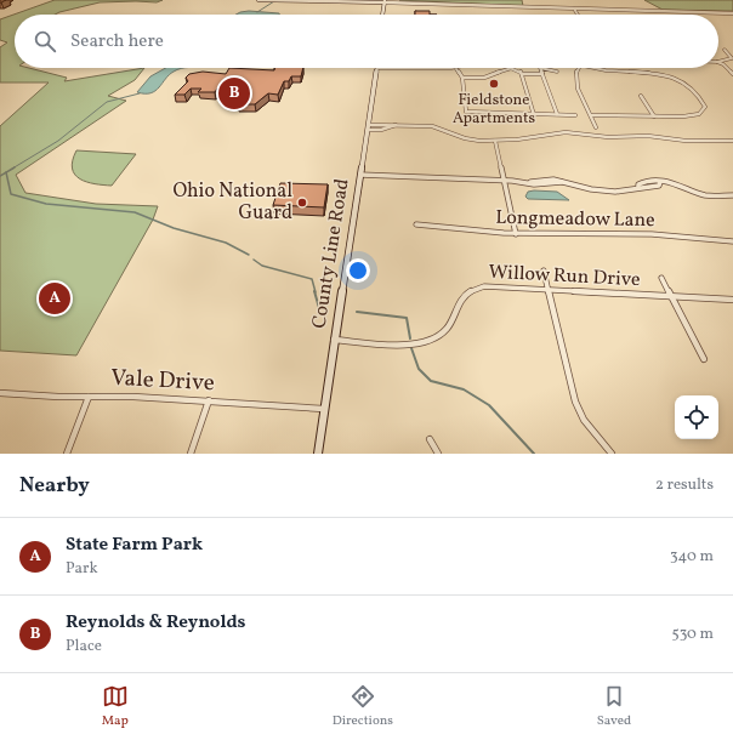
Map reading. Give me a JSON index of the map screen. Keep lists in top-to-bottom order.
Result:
{
  "streets": {
    "main road": ["County Line Road"],
    "street": ["Longmeadow Lane", "Willow Run Drive", "Vale Drive"]
  },
  "crossings": [
    ["County Line Road", "Willow Run Drive"],
    ["County Line Road", "Vale Drive"]
  ],
  "places": ["Fieldstone Apartments", "Ohio National Guard"],
  "page": {
    "search": "Search here",
    "pins": ["B", "A"],
    "heading": ["Nearby", "2 results"],
    "list": [
      {
        "mark": "A",
        "name": "State Farm Park",
        "note": "Park",
        "value": "340 m"
      },
      {
        "mark": "B",
        "name": "Reynolds & Reynolds",
        "note": "Place",
        "value": "530 m"
      }
    ],
    "nav": ["Map", "Directions", "Saved"]
  }
}
